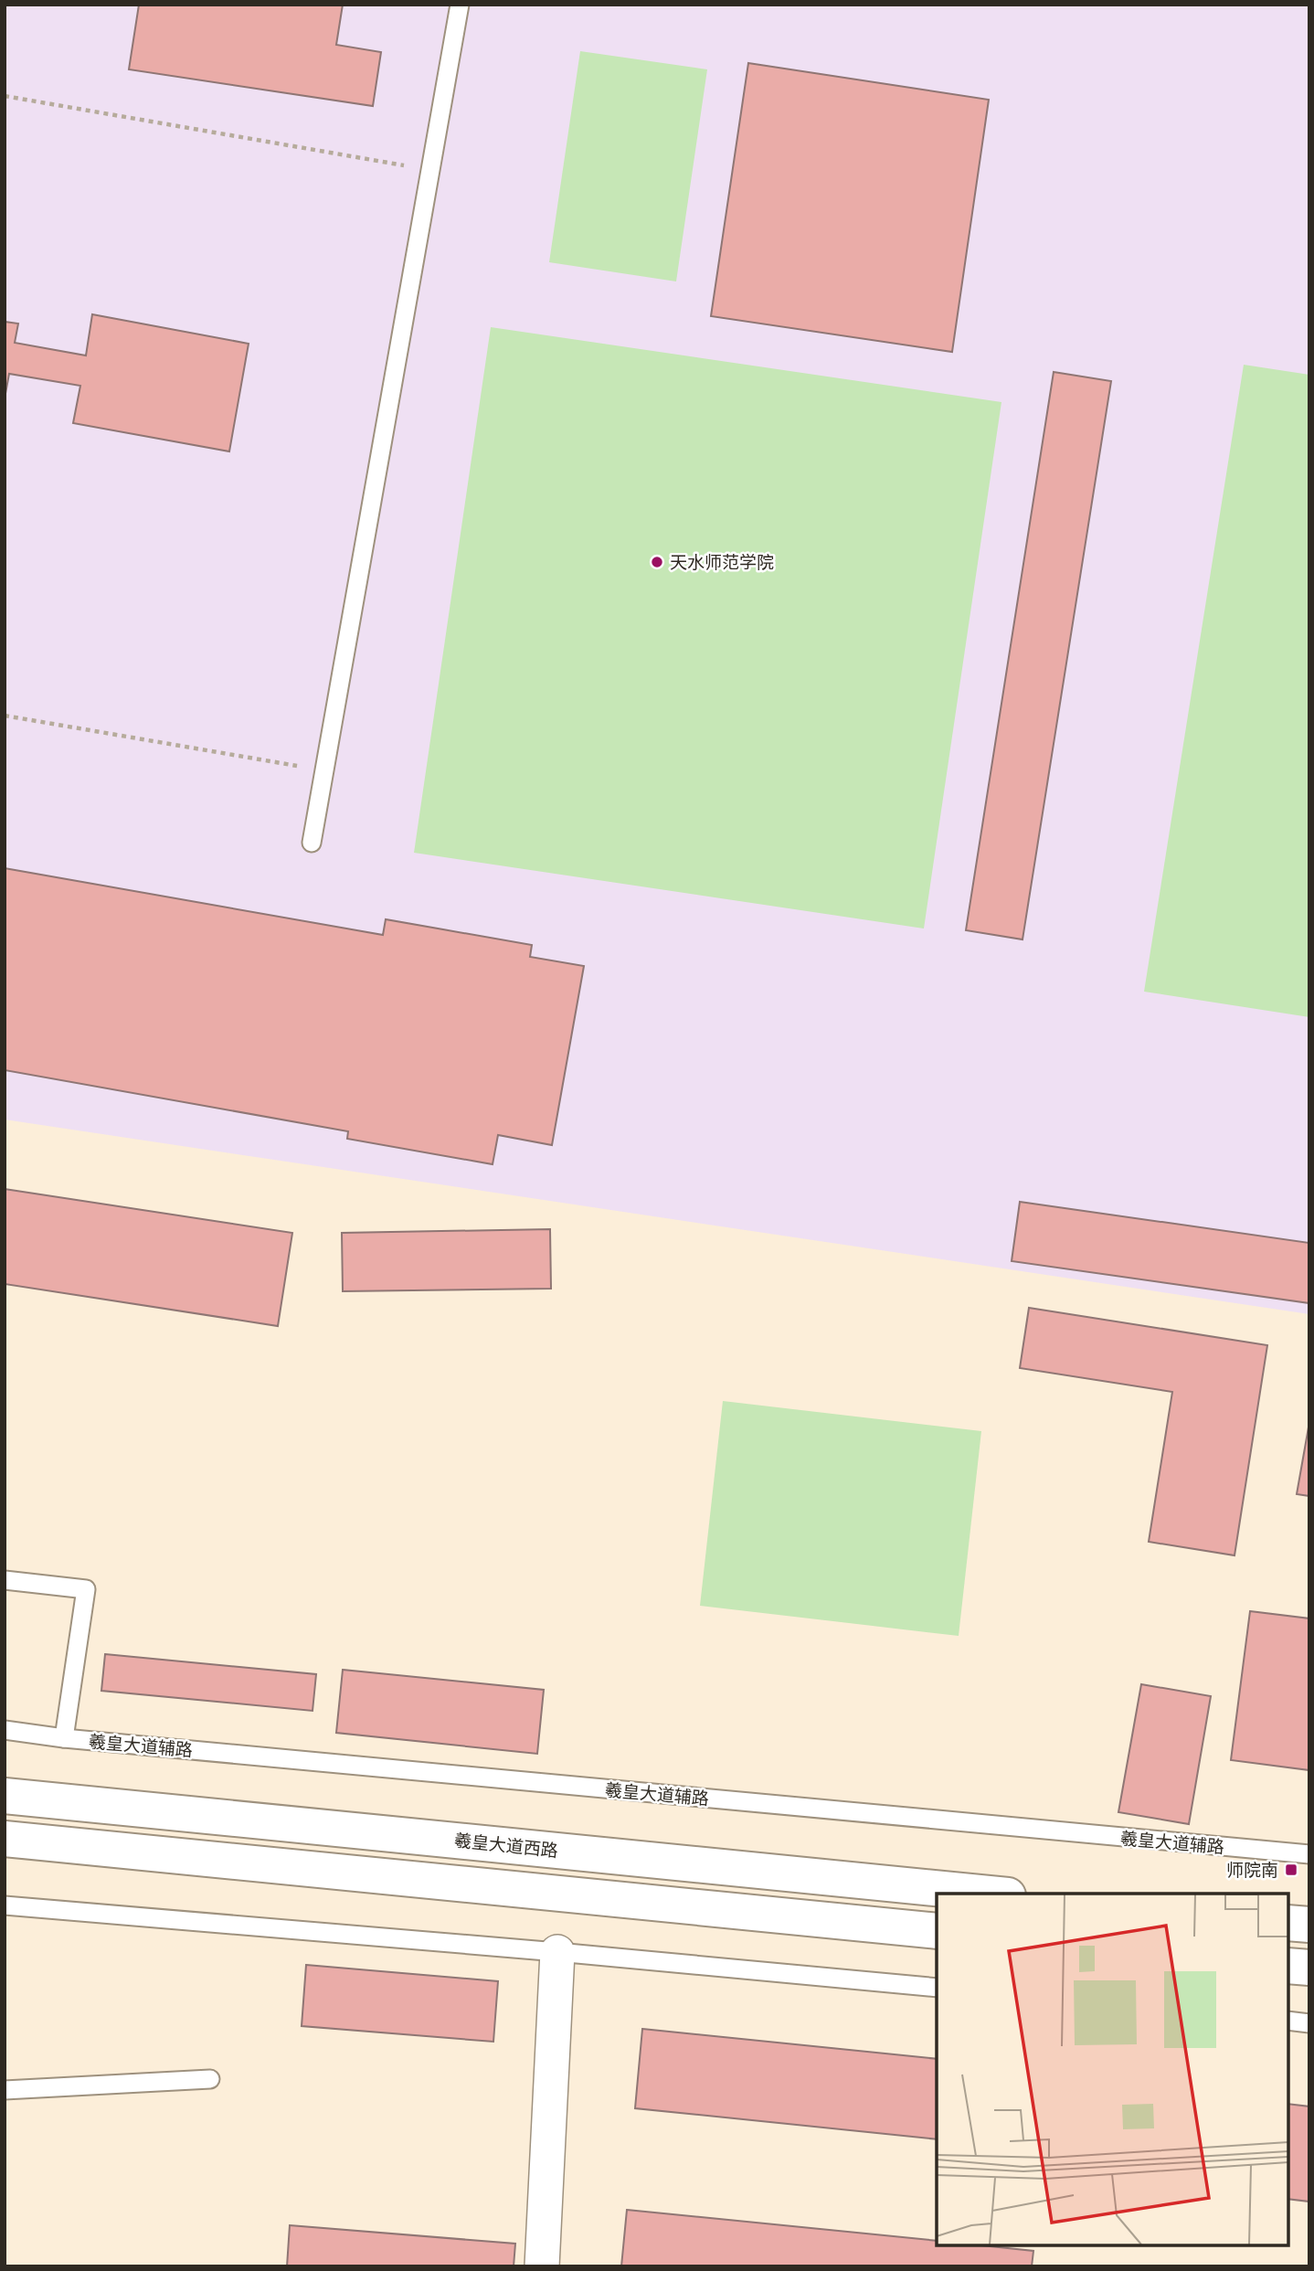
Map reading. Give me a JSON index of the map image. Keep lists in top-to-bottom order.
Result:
{
  "streets": {
    "main road": ["羲皇大道西路"],
    "lane": ["羲皇大道辅路"]
  },
  "places": {
    "other": ["天水师范学院"],
    "transit": ["师院南"]
  }
}
